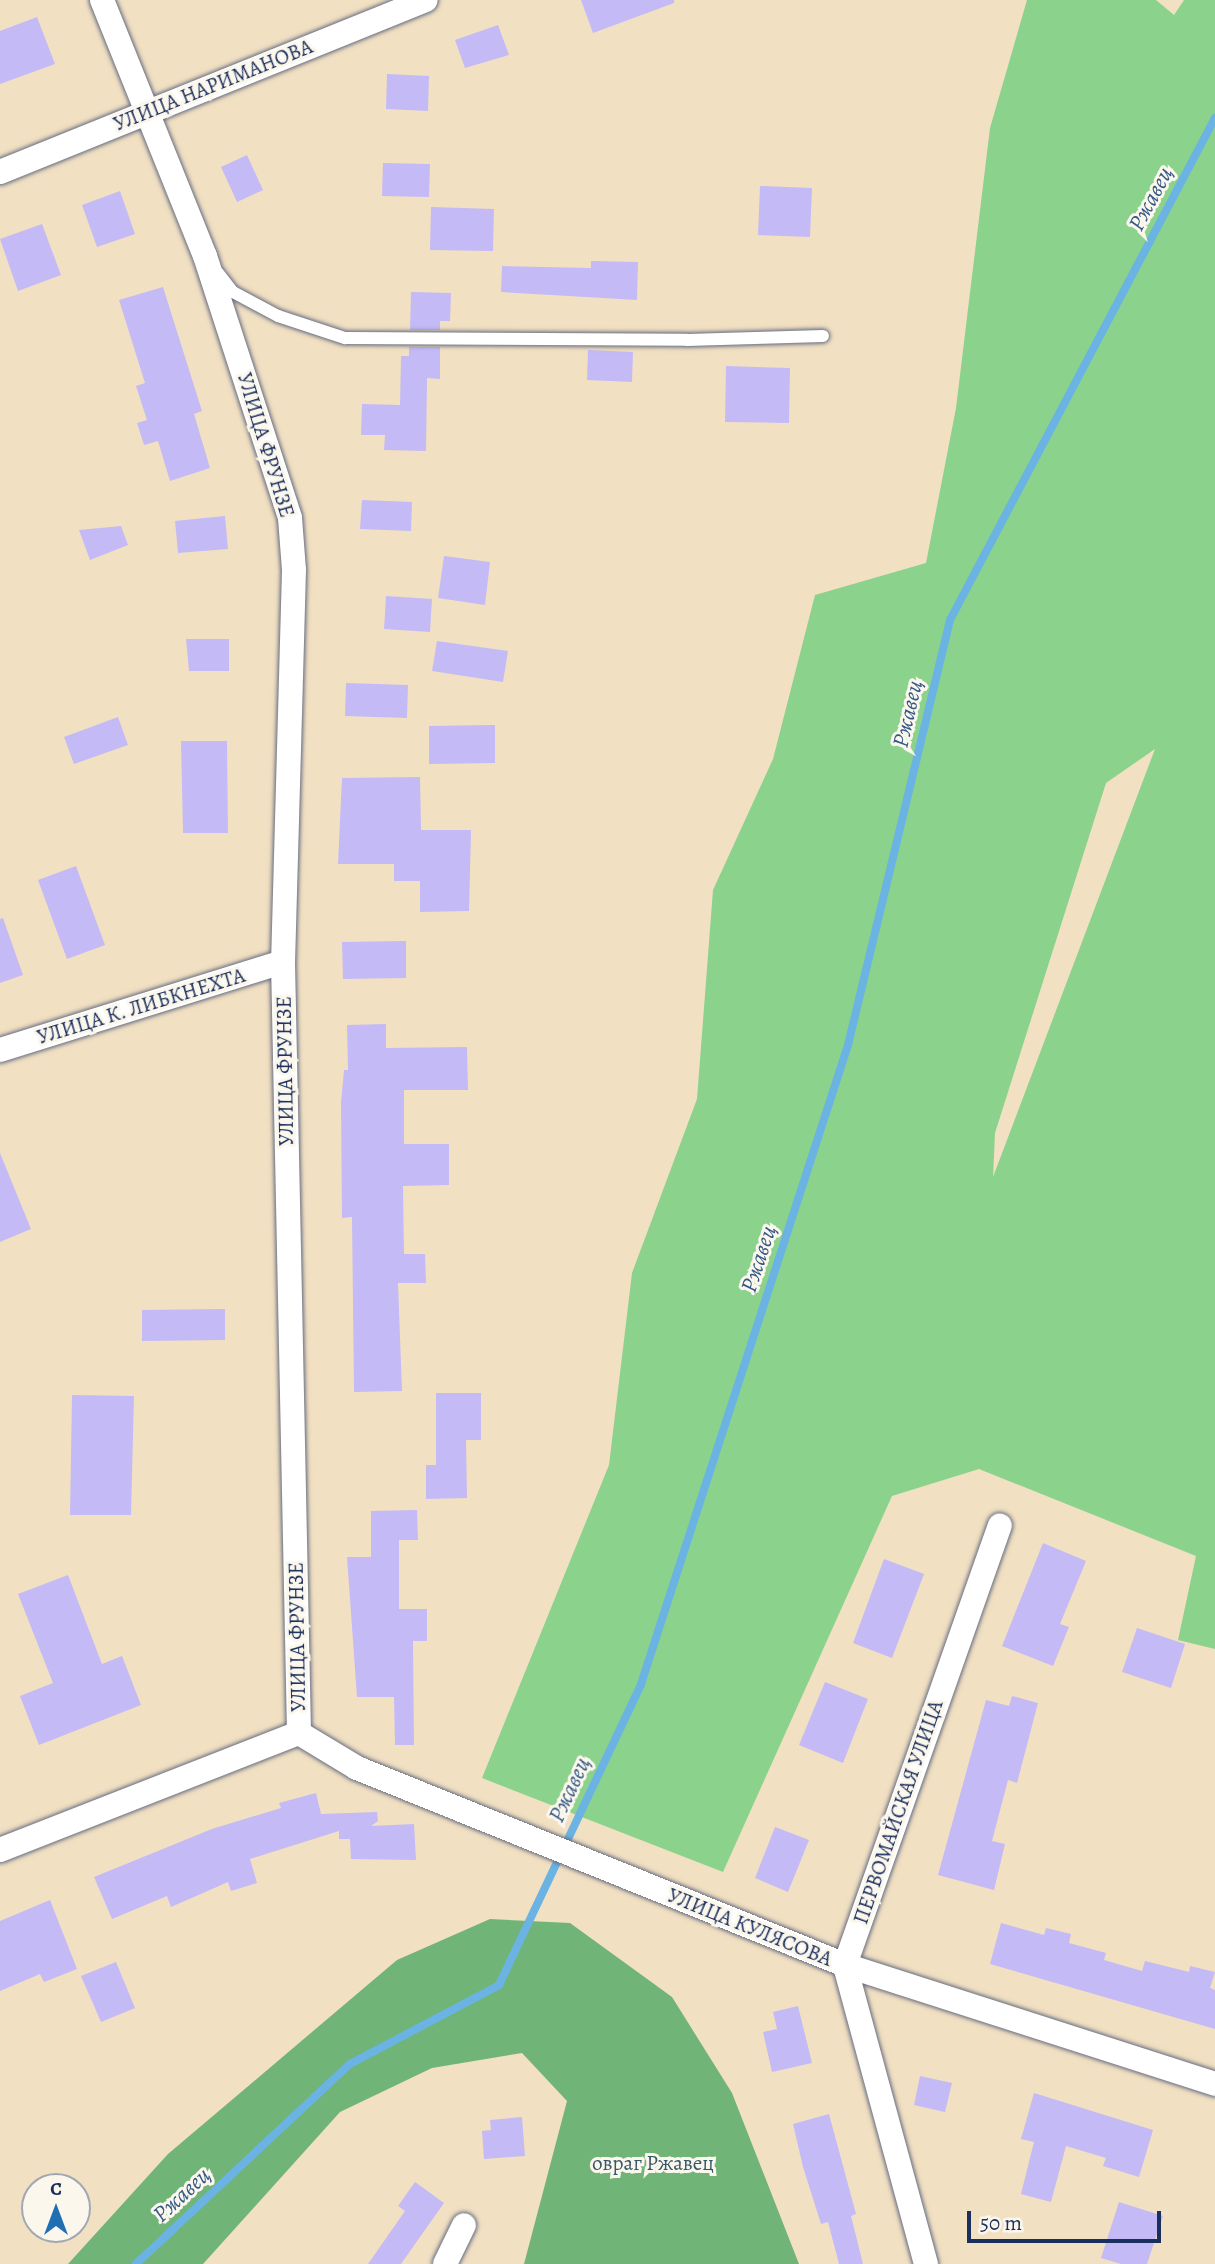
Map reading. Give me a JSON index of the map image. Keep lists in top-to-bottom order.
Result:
{
  "streets": {
    "street": [
      "УЛИЦА НАРИМАНОВА",
      "УЛИЦА ФРУНЗЕ",
      "УЛИЦА К. ЛИБКНЕХТА",
      "ПЕРВОМАЙСКАЯ УЛИЦА",
      "УЛИЦА КУЛЯСОВА"
    ]
  },
  "crossings": [
    ["УЛИЦА НАРИМАНОВА", "УЛИЦА ФРУНЗЕ"],
    ["УЛИЦА ФРУНЗЕ", "УЛИЦА К. ЛИБКНЕХТА"],
    ["УЛИЦА ФРУНЗЕ", "УЛИЦА КУЛЯСОВА"],
    ["ПЕРВОМАЙСКАЯ УЛИЦА", "УЛИЦА КУЛЯСОВА"]
  ],
  "water": ["Ржавец"],
  "parks": ["овраг Ржавец"],
  "scale_bar": "50 m",
  "north": "top"
}
